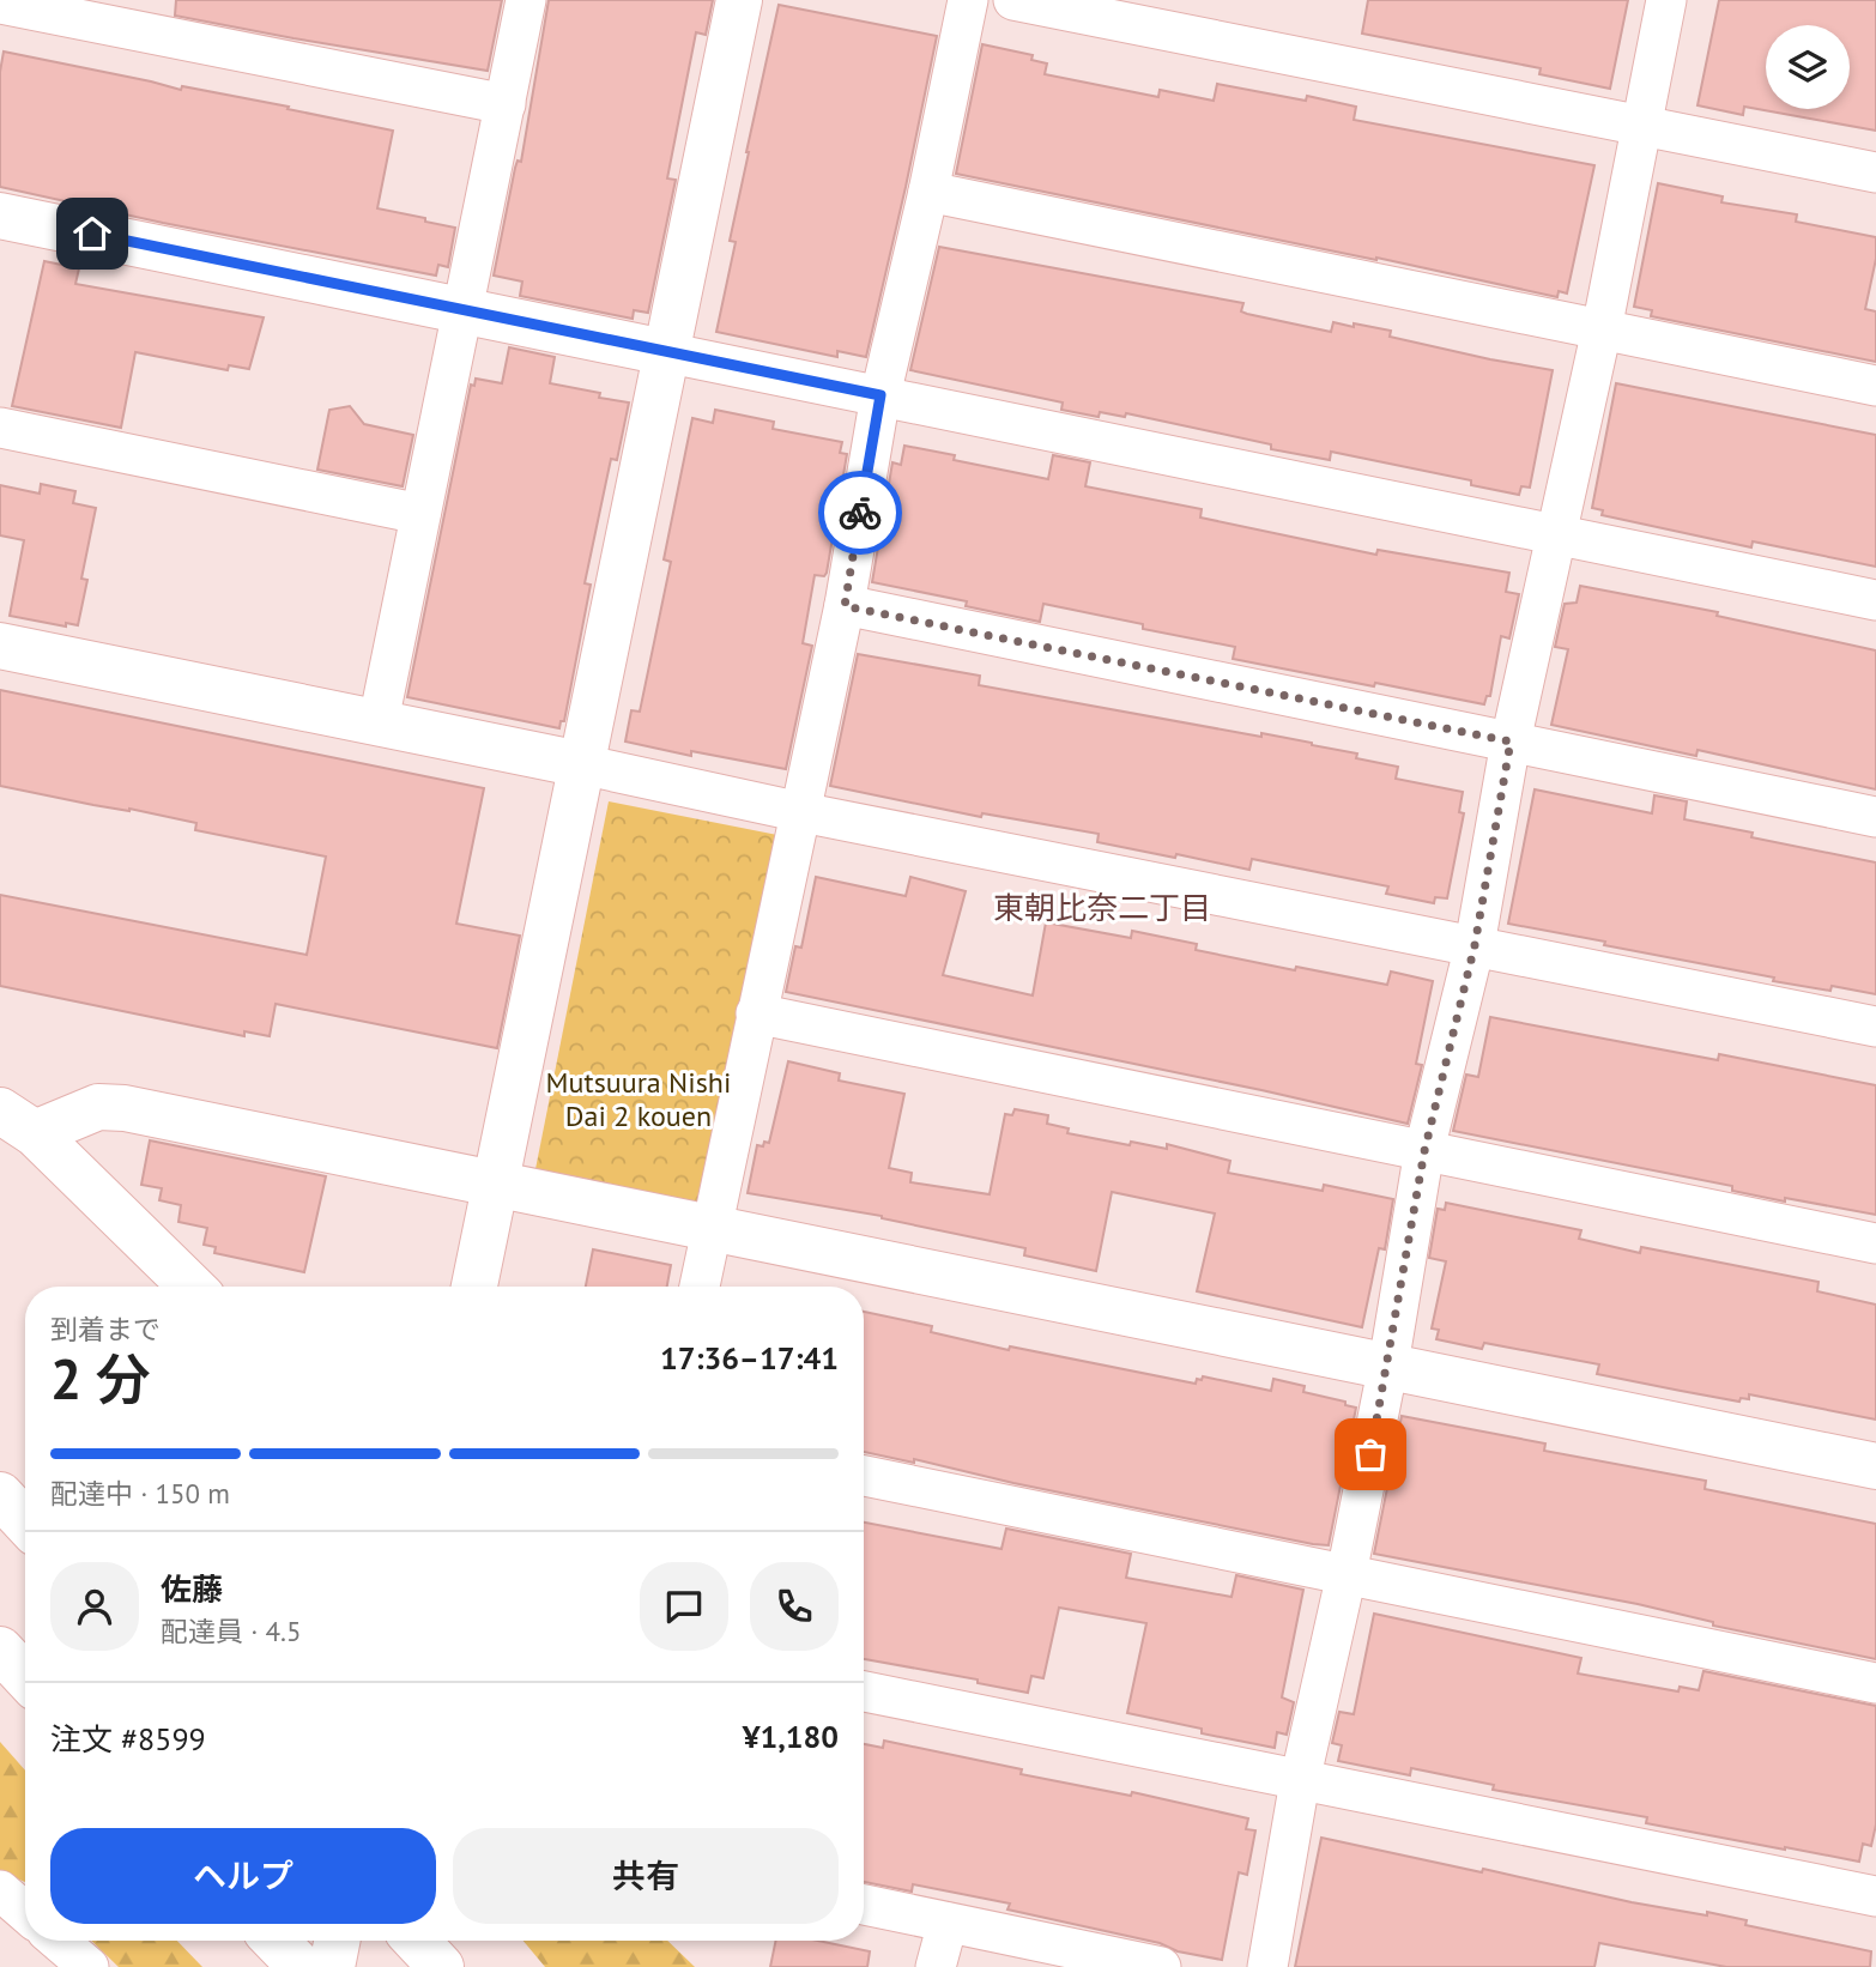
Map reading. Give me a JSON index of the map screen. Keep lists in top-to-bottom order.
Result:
{
  "districts": ["東朝比奈二丁目"],
  "parks": ["Mutsuura Nishi Dai 2 kouen"],
  "page": {
    "heading": ["2 分", "到着まで", "17:36–17:41"],
    "panel": [
      "佐藤",
      "配達員 · 4.5",
      "注文 #8599",
      "¥1,180"
    ],
    "bar": "配達中 · 150 m",
    "buttons": ["ヘルプ", "共有"]
  }
}
